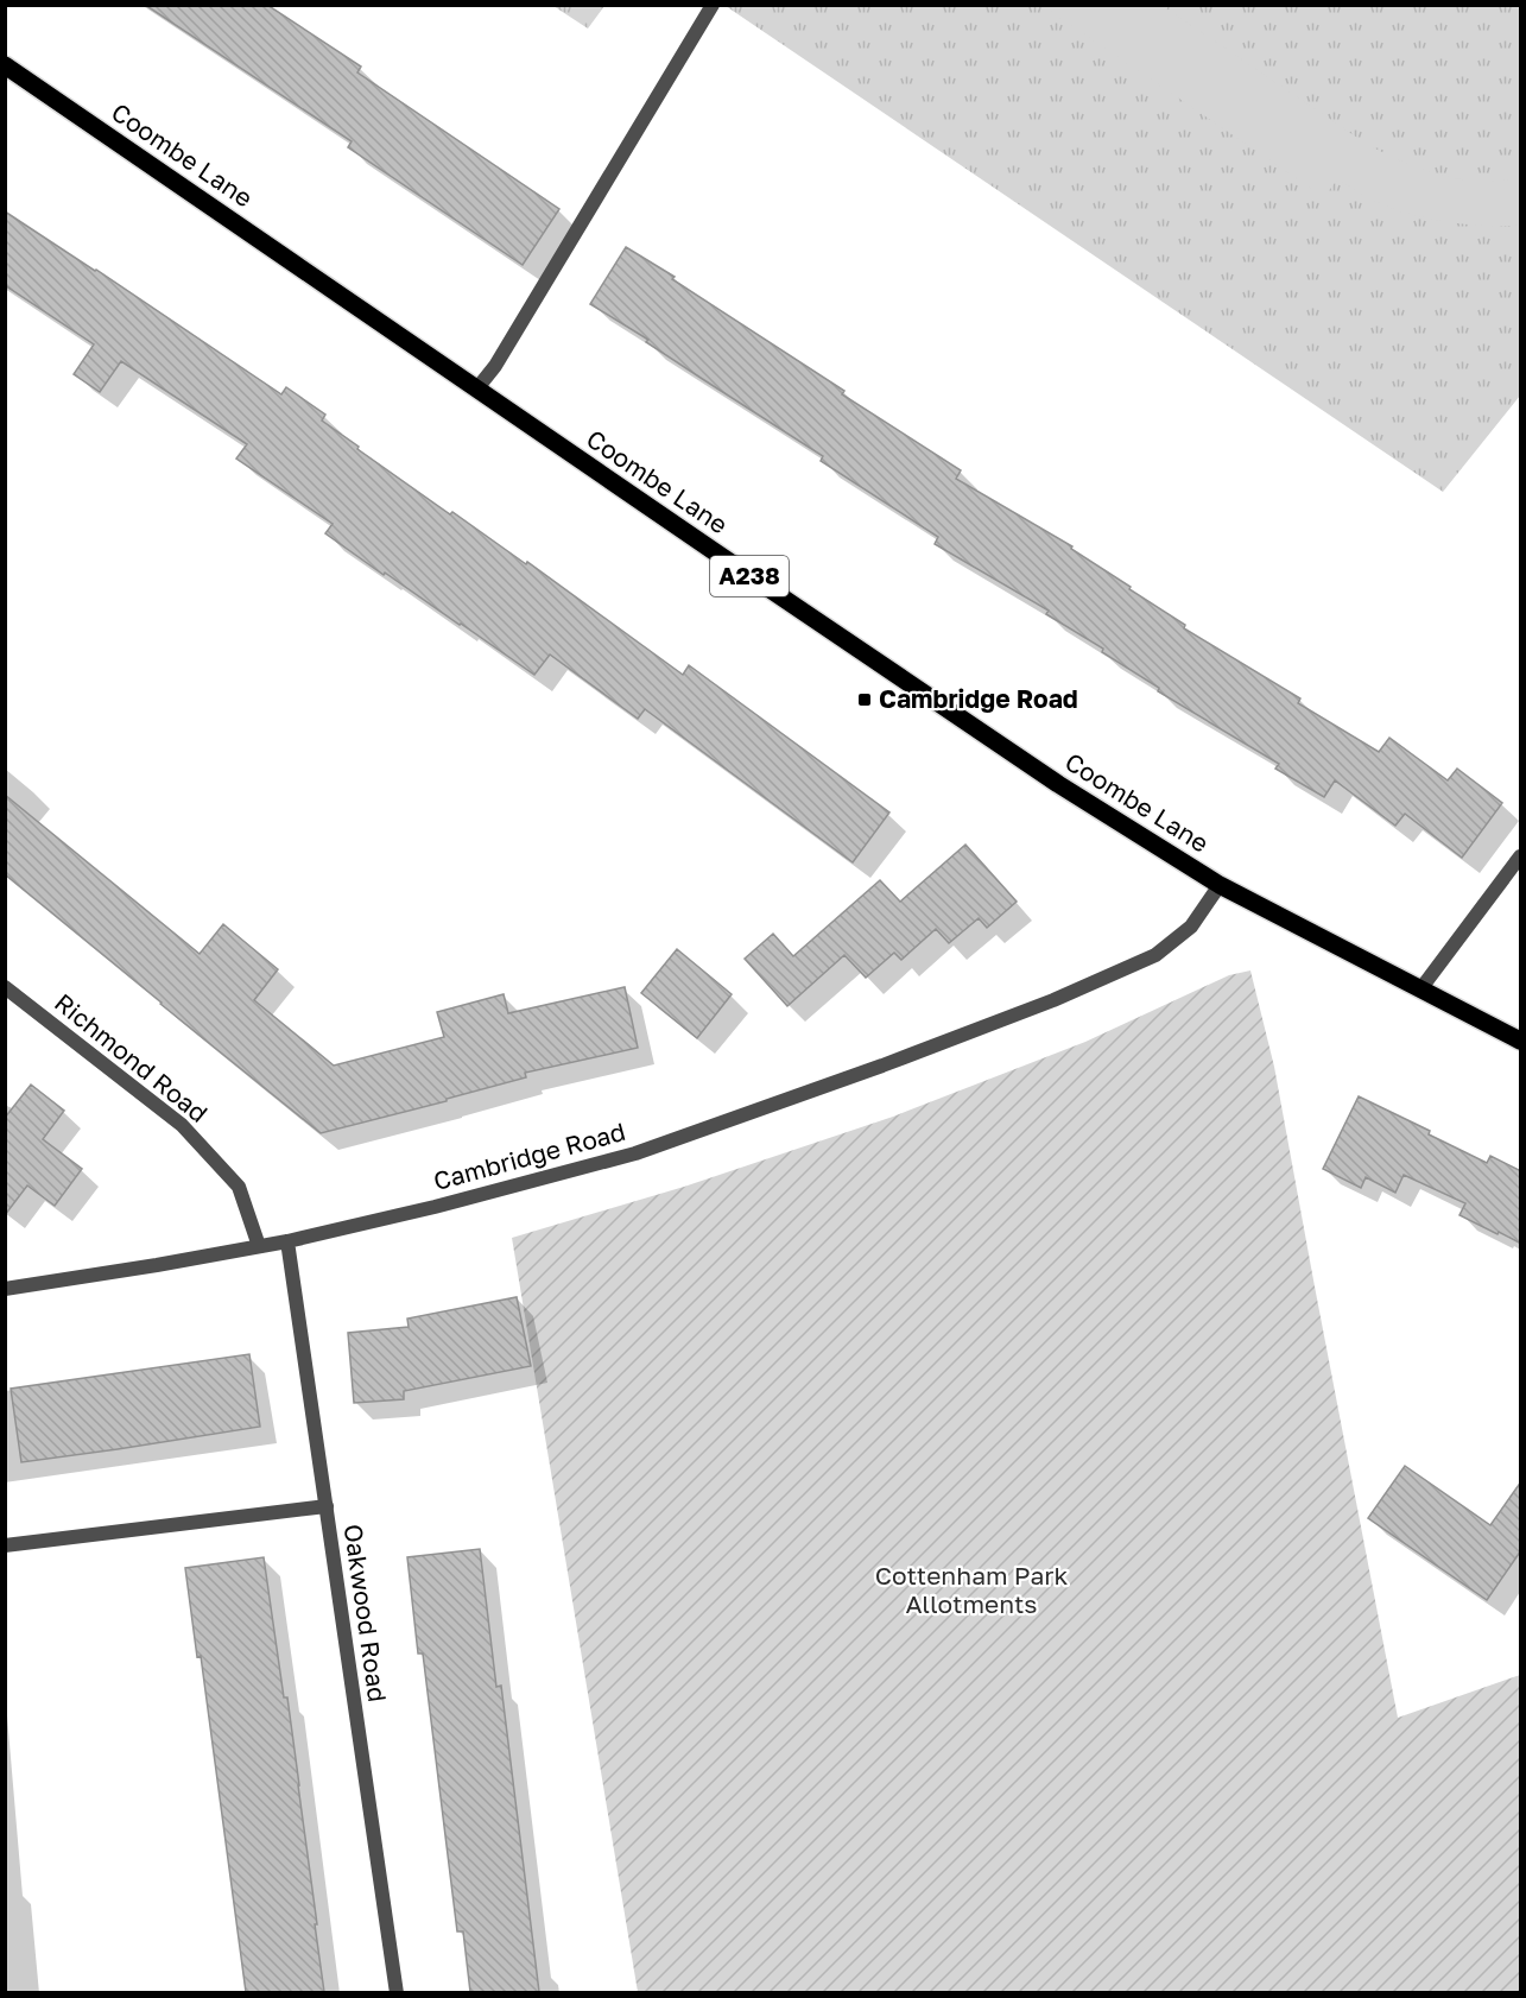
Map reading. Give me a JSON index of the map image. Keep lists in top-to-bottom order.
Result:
{
  "streets": {
    "main road": ["Coombe Lane", "A238"],
    "street": ["Richmond Road", "Cambridge Road", "Oakwood Road"]
  },
  "crossings": [
    ["Coombe Lane", "Cambridge Road"],
    ["Richmond Road", "Cambridge Road"],
    ["Cambridge Road", "Oakwood Road"]
  ],
  "parks": ["Cottenham Park Allotments"],
  "places": {
    "transit": ["Cambridge Road"]
  }
}
